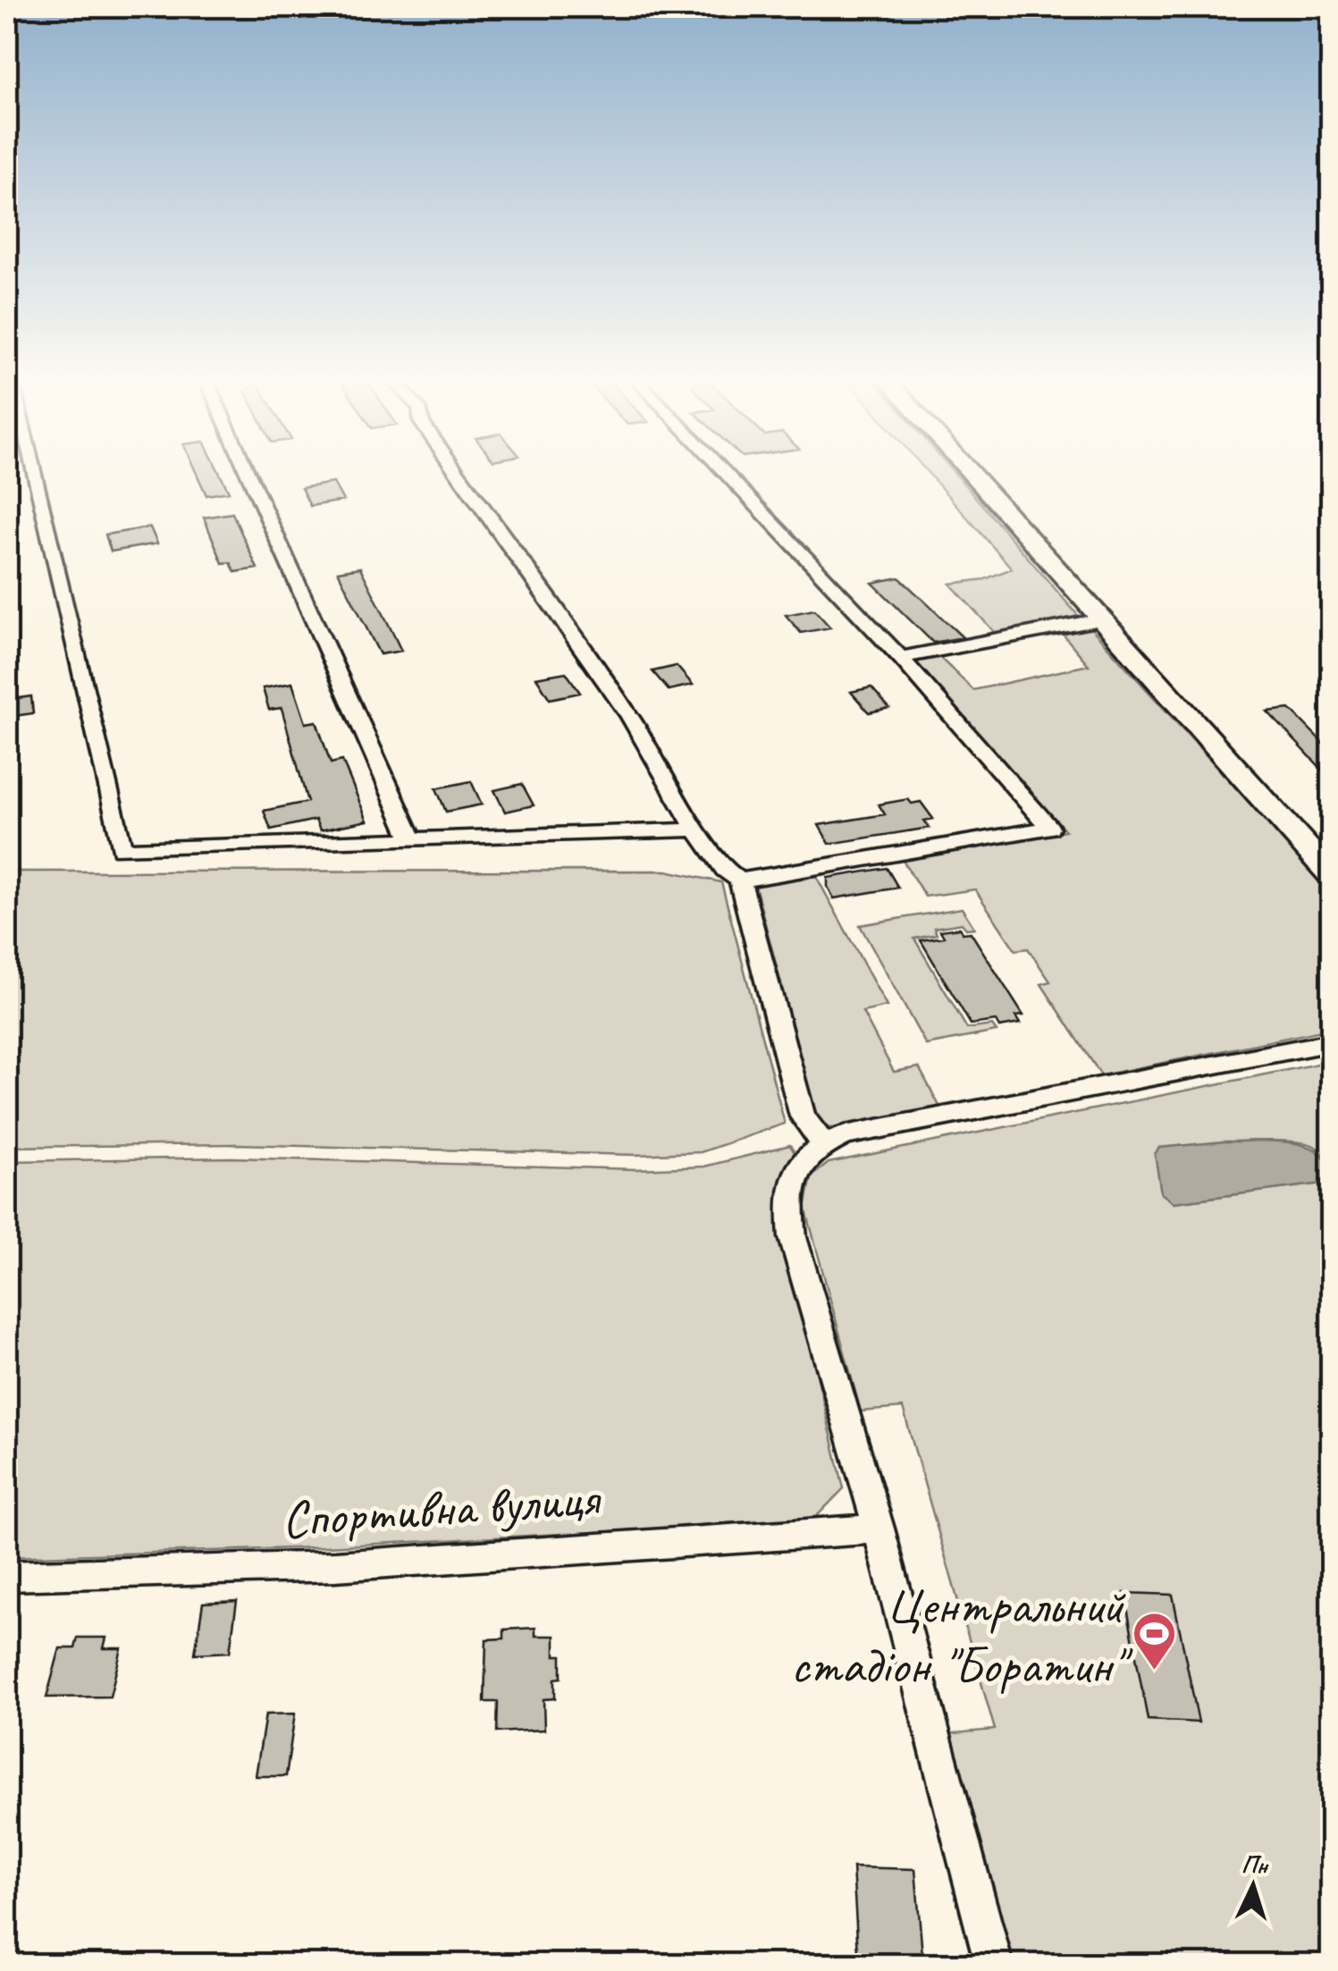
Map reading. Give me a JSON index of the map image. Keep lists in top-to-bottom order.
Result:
{
  "streets": {
    "street": ["Спортивна вулиця"]
  },
  "places": {
    "sports": ["Центральний стадіон \"Боратин\""]
  },
  "north": "top"
}
